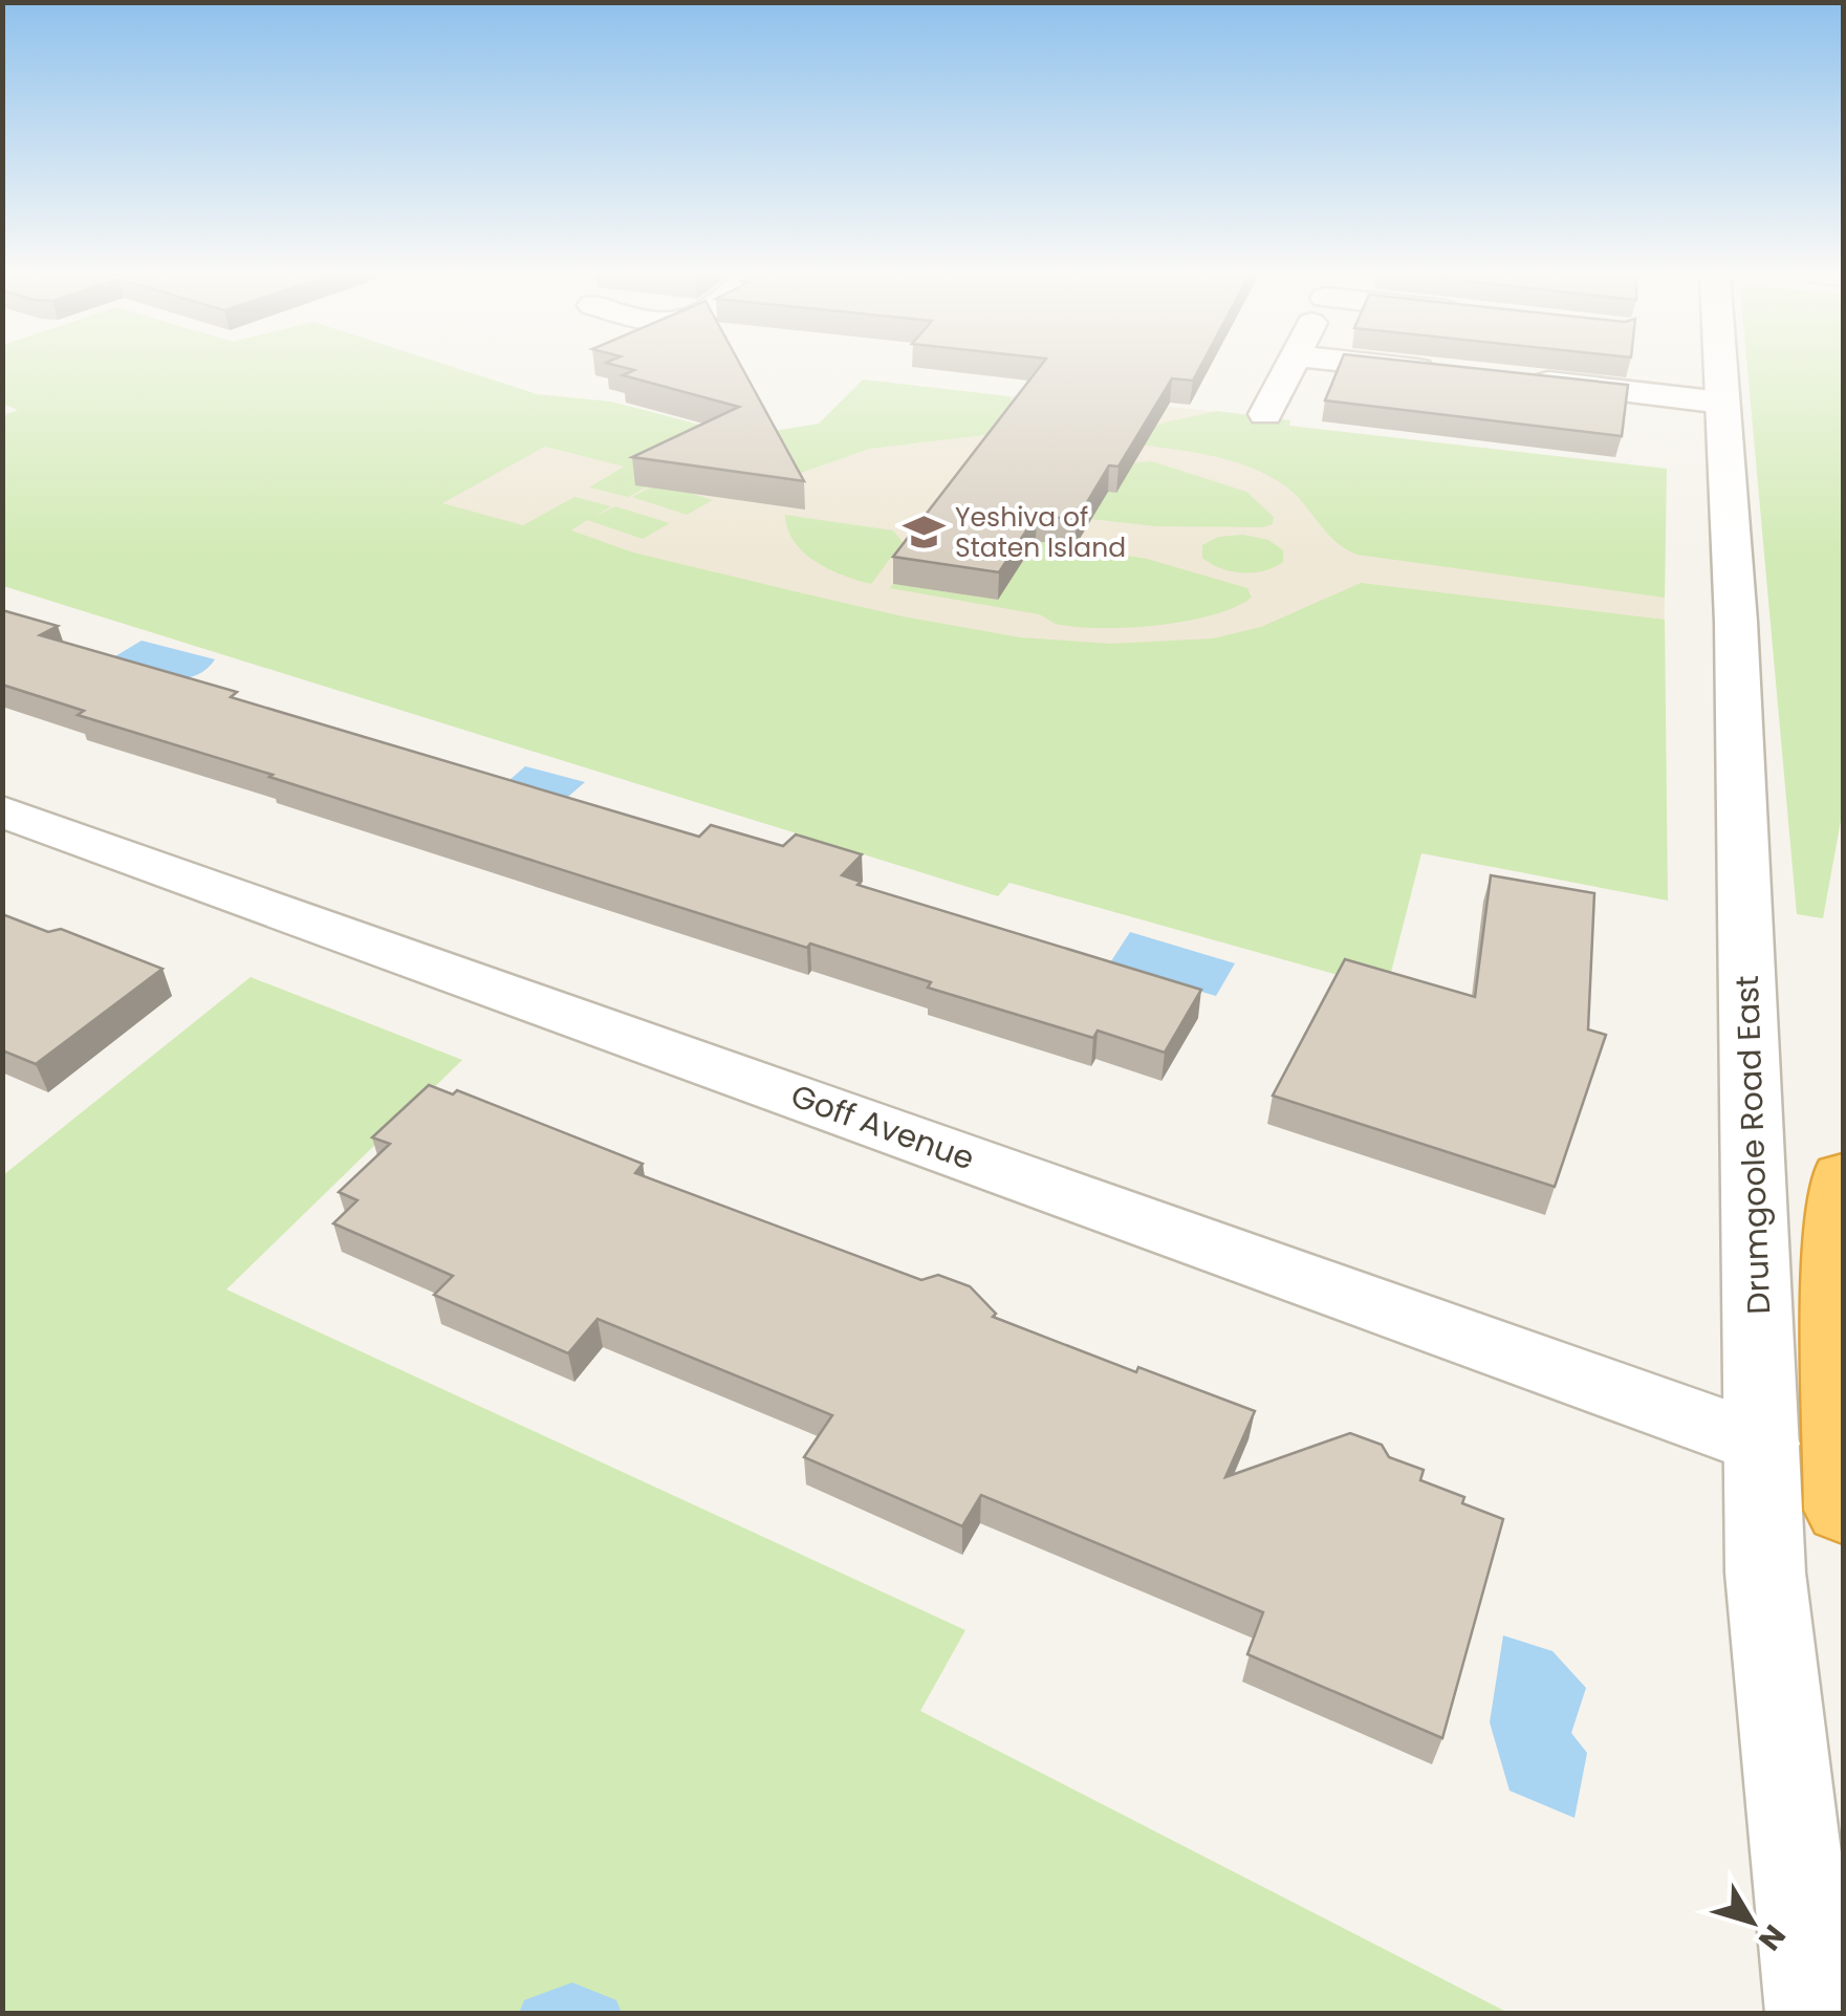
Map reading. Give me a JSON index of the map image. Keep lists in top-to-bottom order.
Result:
{
  "streets": {
    "street": ["Goff Avenue", "Drumgoole Road East"]
  },
  "crossings": [
    ["Goff Avenue", "Drumgoole Road East"]
  ],
  "places": {
    "school or university": ["Yeshiva of Staten Island"]
  },
  "north": "bottom right"
}
